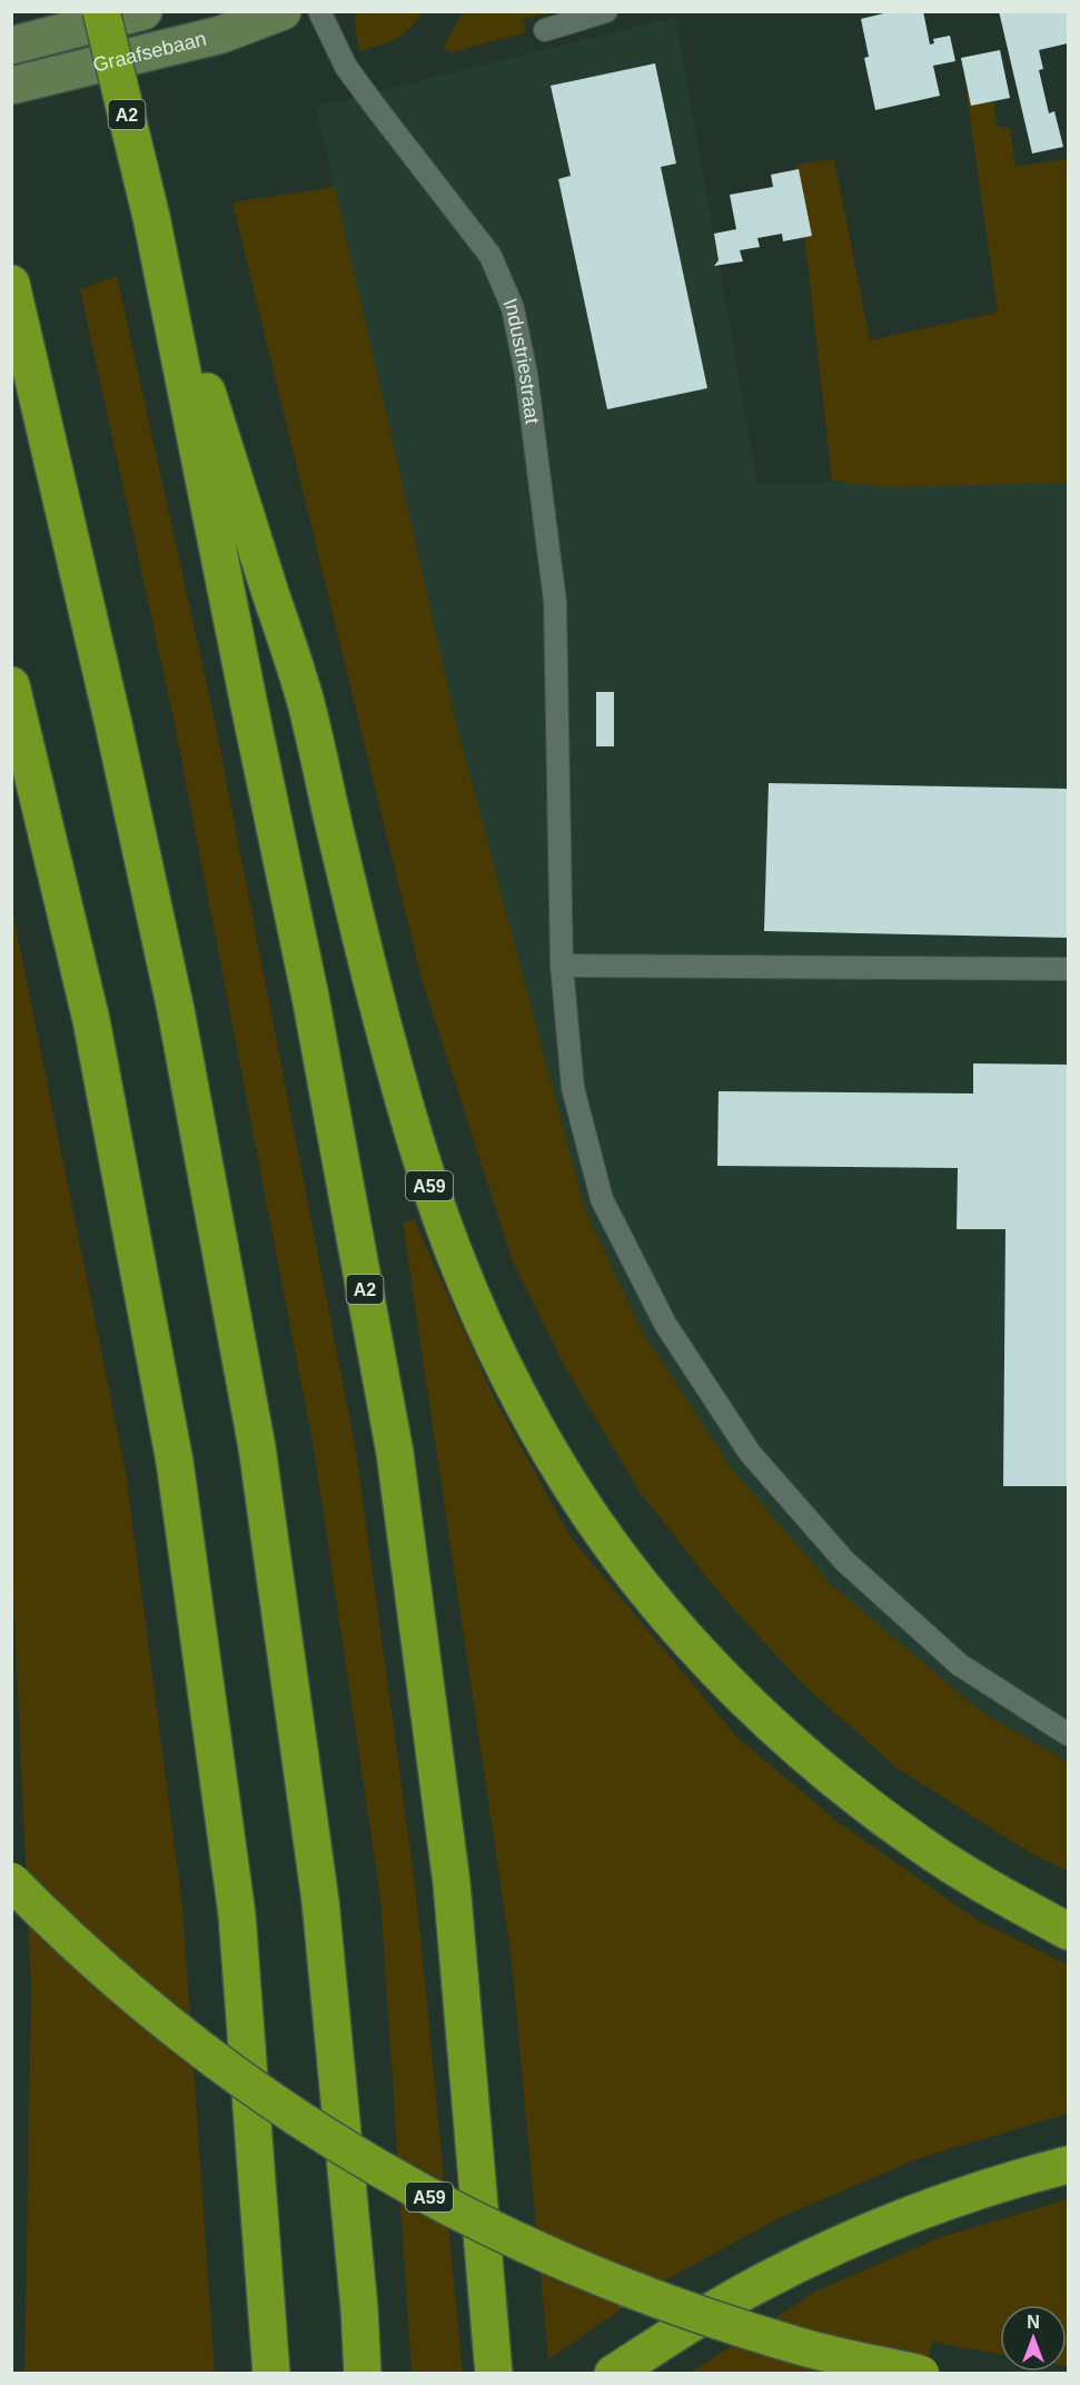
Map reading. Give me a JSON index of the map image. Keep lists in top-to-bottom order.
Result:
{
  "streets": {
    "highway": ["A2", "A59"],
    "main road": ["Graafsebaan"],
    "lane": ["Industriestraat"]
  },
  "crossings": [
    ["A2", "A59"]
  ],
  "north": "top"
}
